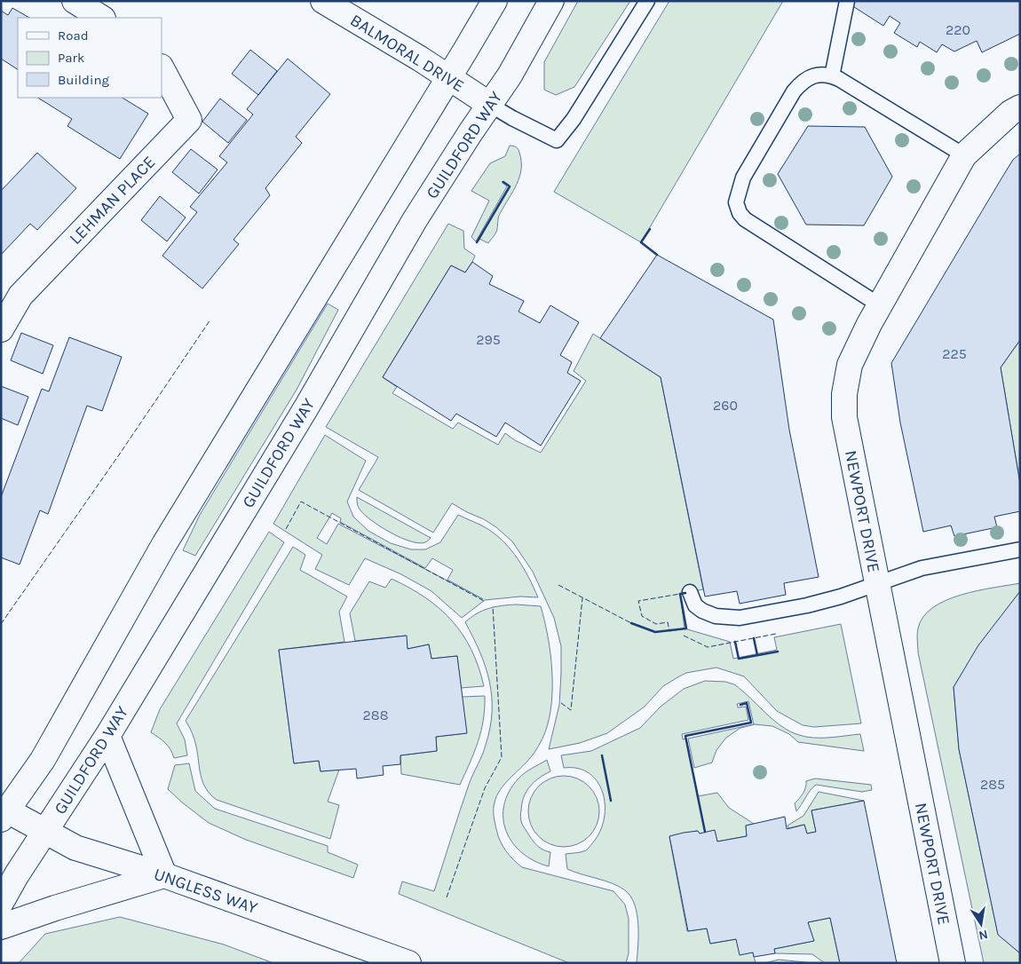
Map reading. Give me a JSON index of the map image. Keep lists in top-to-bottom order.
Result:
{
  "streets": {
    "main road": [
      "BALMORAL DRIVE",
      "GUILDFORD WAY",
      "LEHMAN PLACE",
      "NEWPORT DRIVE",
      "UNGLESS WAY"
    ]
  },
  "crossings": [
    ["BALMORAL DRIVE", "GUILDFORD WAY"],
    ["GUILDFORD WAY", "UNGLESS WAY"]
  ],
  "house_numbers": [
    "220",
    "295",
    "225",
    "260",
    "288",
    "285"
  ],
  "legend": ["Road", "Park", "Building"],
  "north": "bottom"
}
